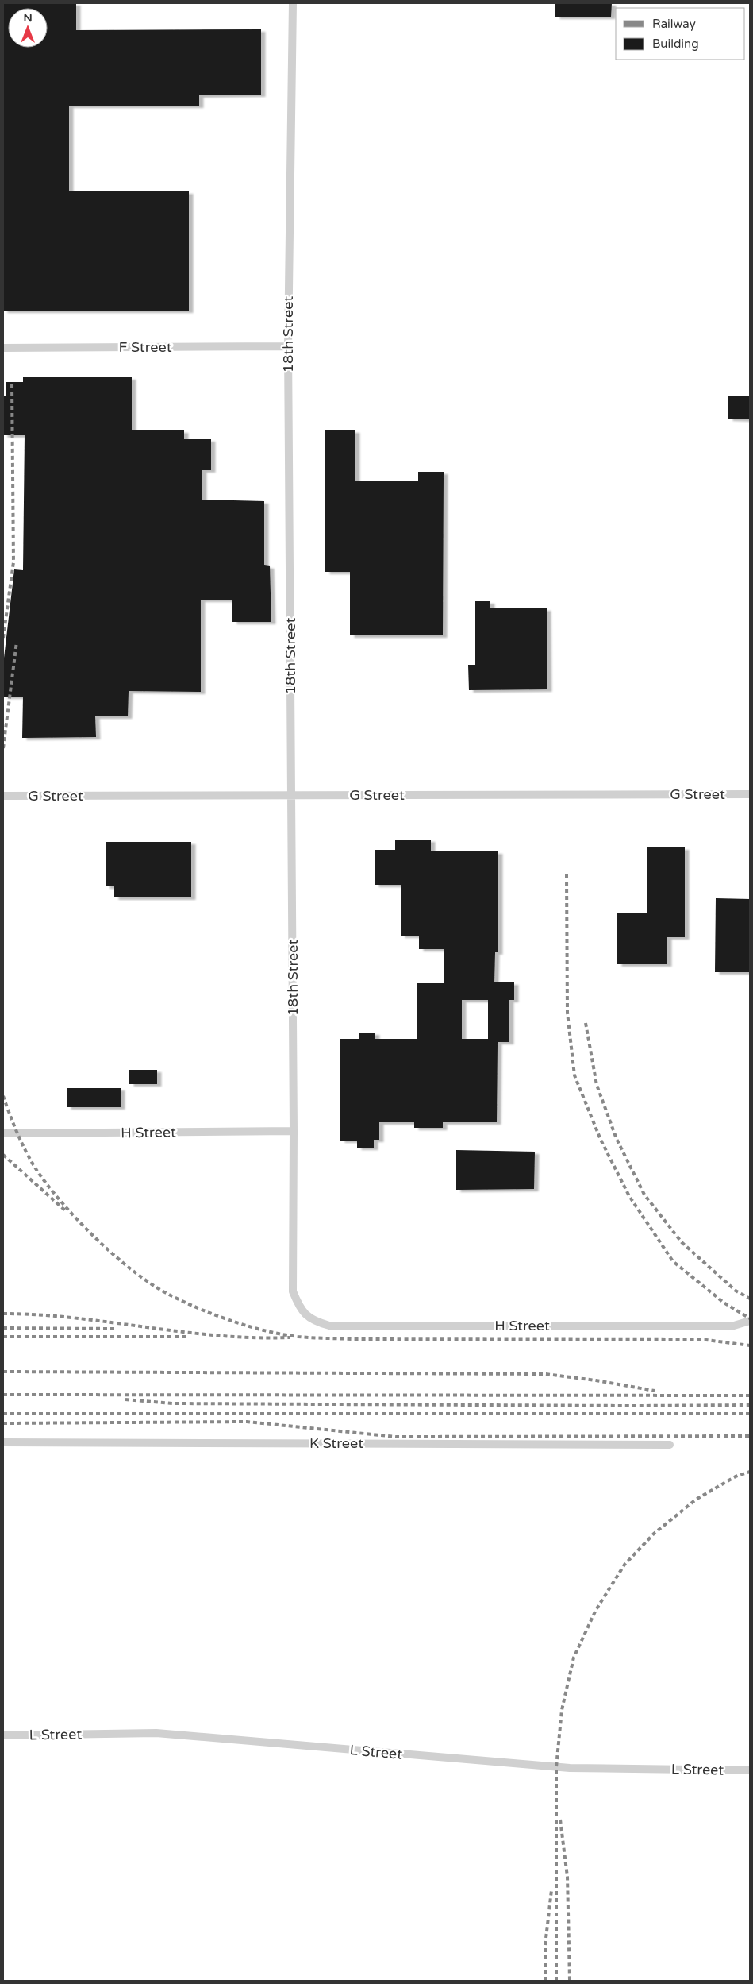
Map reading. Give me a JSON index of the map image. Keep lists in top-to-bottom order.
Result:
{
  "streets": {
    "lane": [
      "18th Street",
      "F Street",
      "G Street",
      "H Street",
      "K Street",
      "L Street"
    ]
  },
  "crossings": [
    ["18th Street", "F Street"],
    ["18th Street", "G Street"],
    ["18th Street", "H Street"]
  ],
  "legend": ["Railway", "Building"],
  "north": "top"
}
